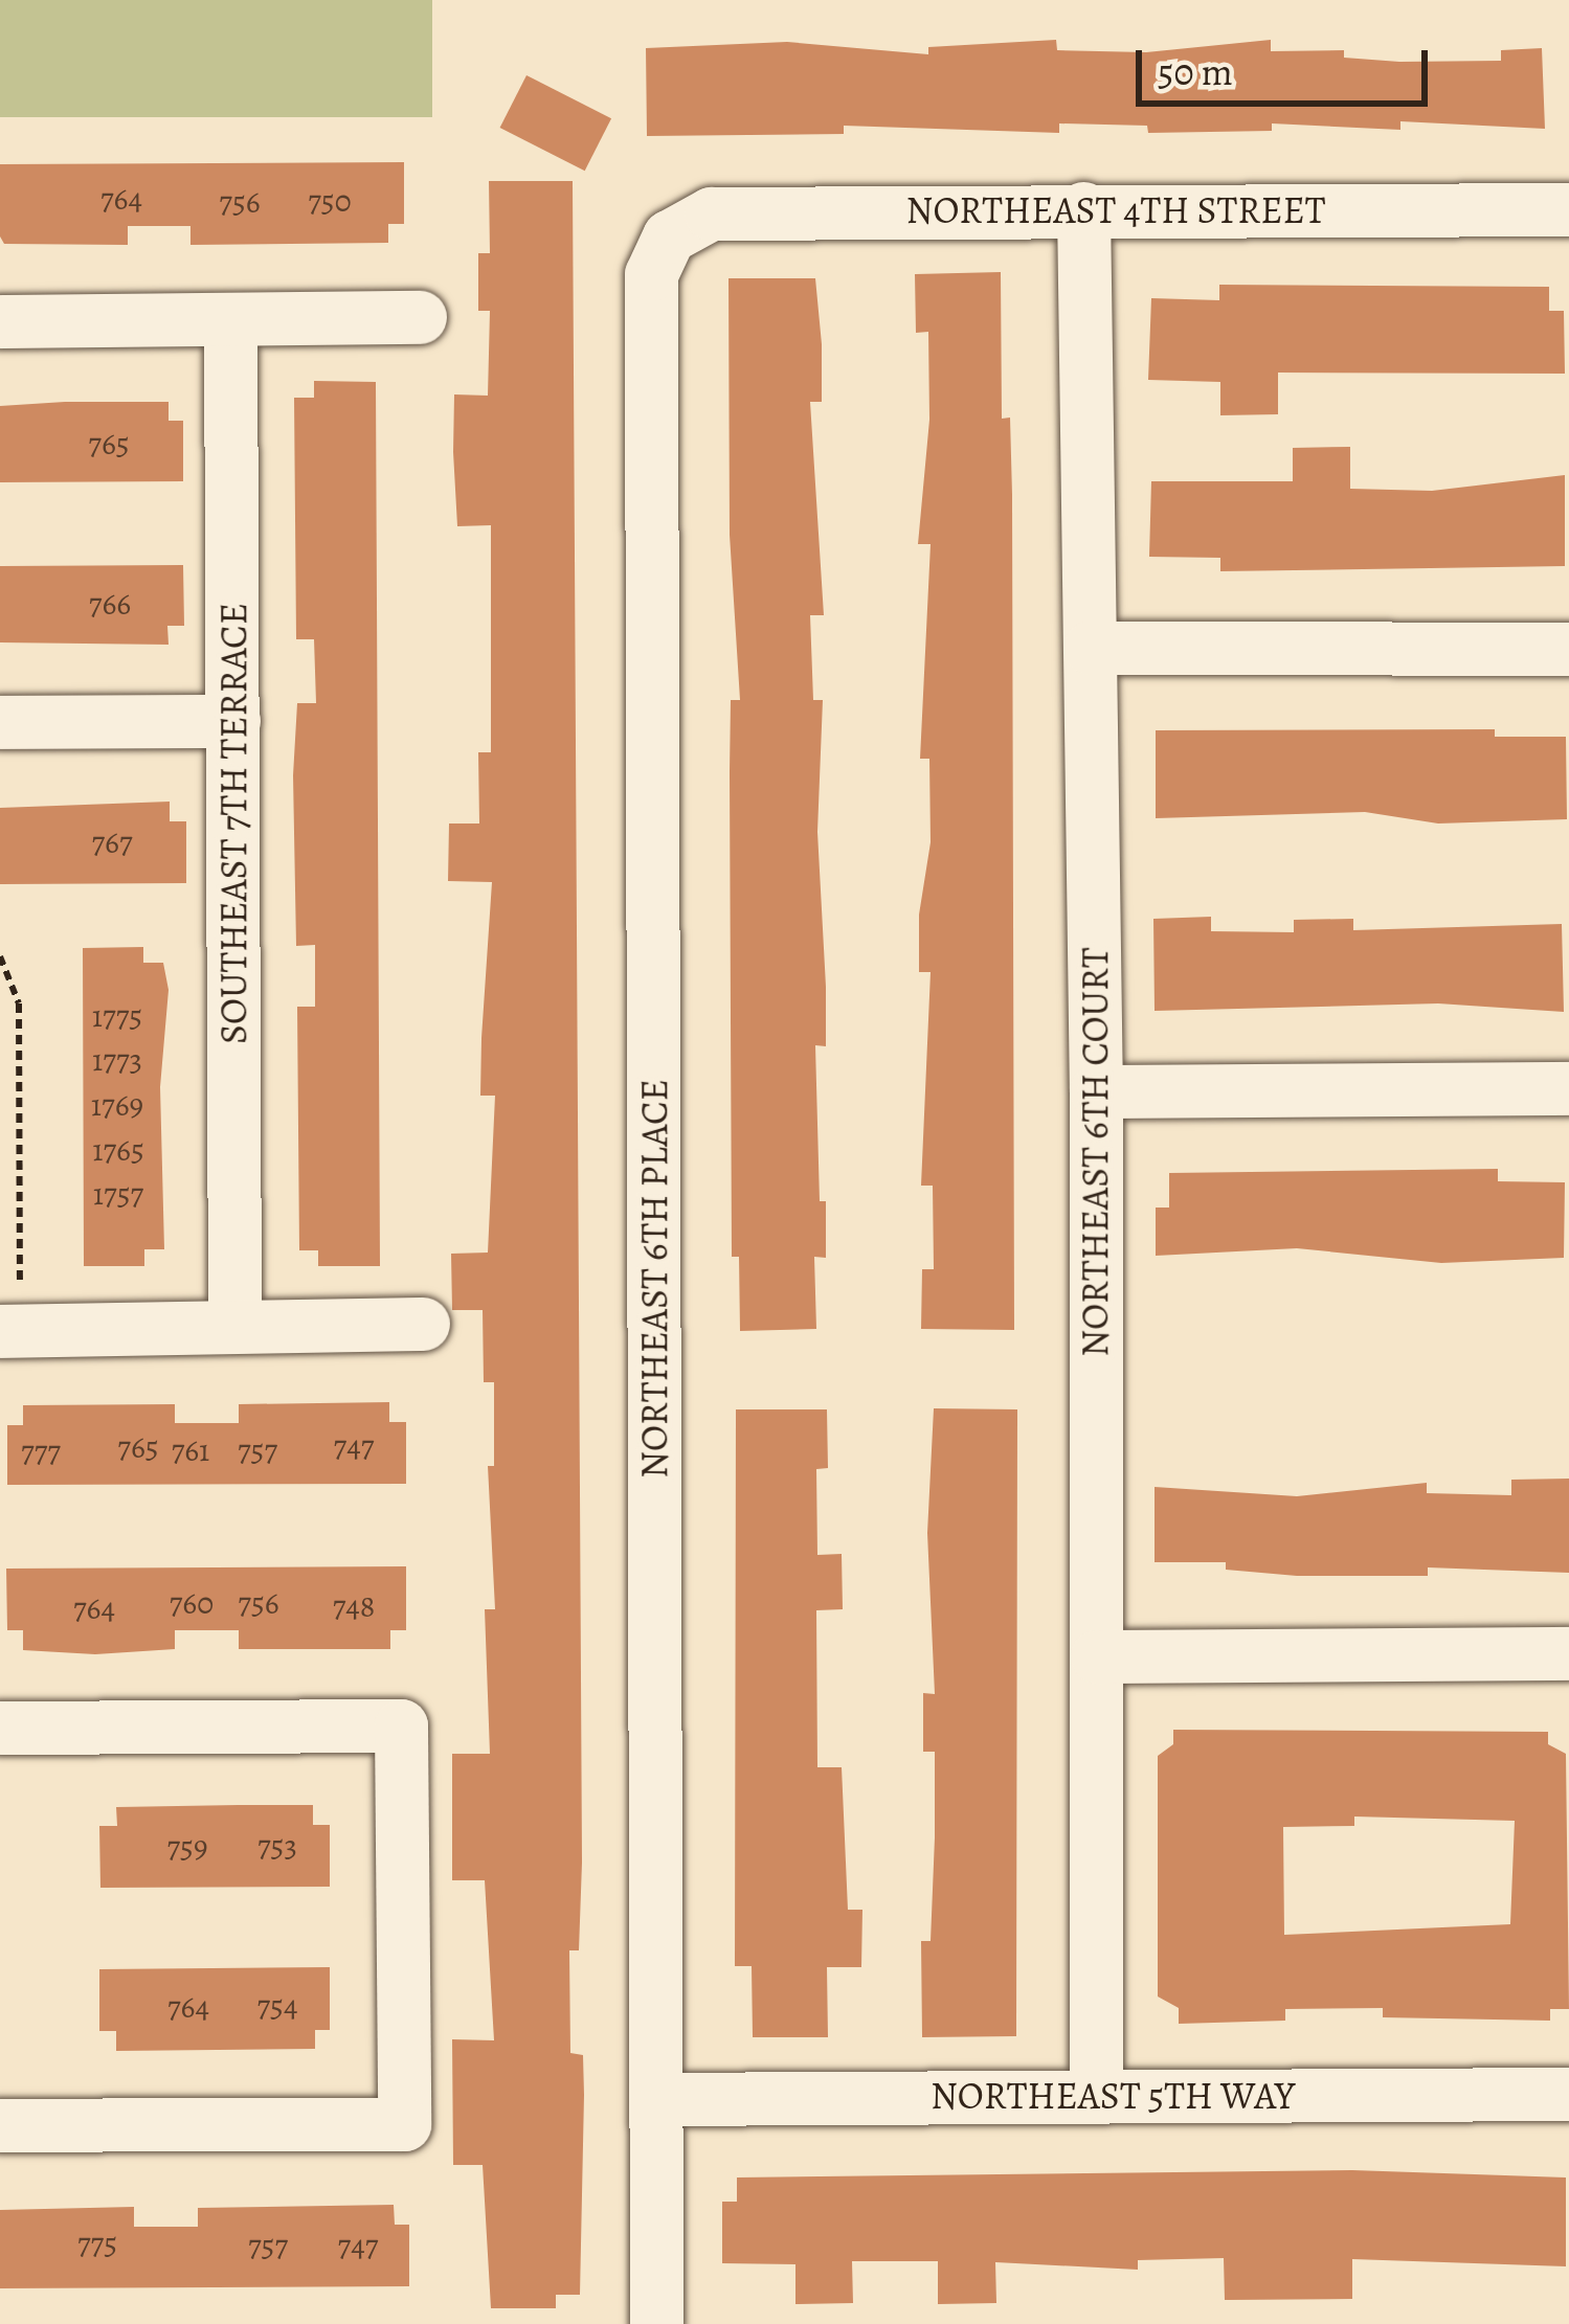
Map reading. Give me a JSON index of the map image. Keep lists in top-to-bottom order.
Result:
{
  "streets": {
    "street": [
      "NORTHEAST 4TH STREET",
      "SOUTHEAST 7TH TERRACE",
      "NORTHEAST 6TH COURT",
      "NORTHEAST 6TH PLACE",
      "NORTHEAST 5TH WAY"
    ]
  },
  "crossings": [
    ["NORTHEAST 4TH STREET", "NORTHEAST 6TH COURT"],
    ["NORTHEAST 4TH STREET", "NORTHEAST 6TH PLACE"],
    ["NORTHEAST 6TH COURT", "NORTHEAST 5TH WAY"],
    ["NORTHEAST 6TH PLACE", "NORTHEAST 5TH WAY"]
  ],
  "house_numbers": [
    "764",
    "750",
    "756",
    "765",
    "766",
    "767",
    "1775",
    "1773",
    "1769",
    "1765",
    "1757",
    "747",
    "765",
    "761",
    "757",
    "777",
    "760",
    "756",
    "748",
    "764",
    "753",
    "759",
    "754",
    "764",
    "775",
    "757",
    "747"
  ],
  "scale_bar": "50 m"
}
